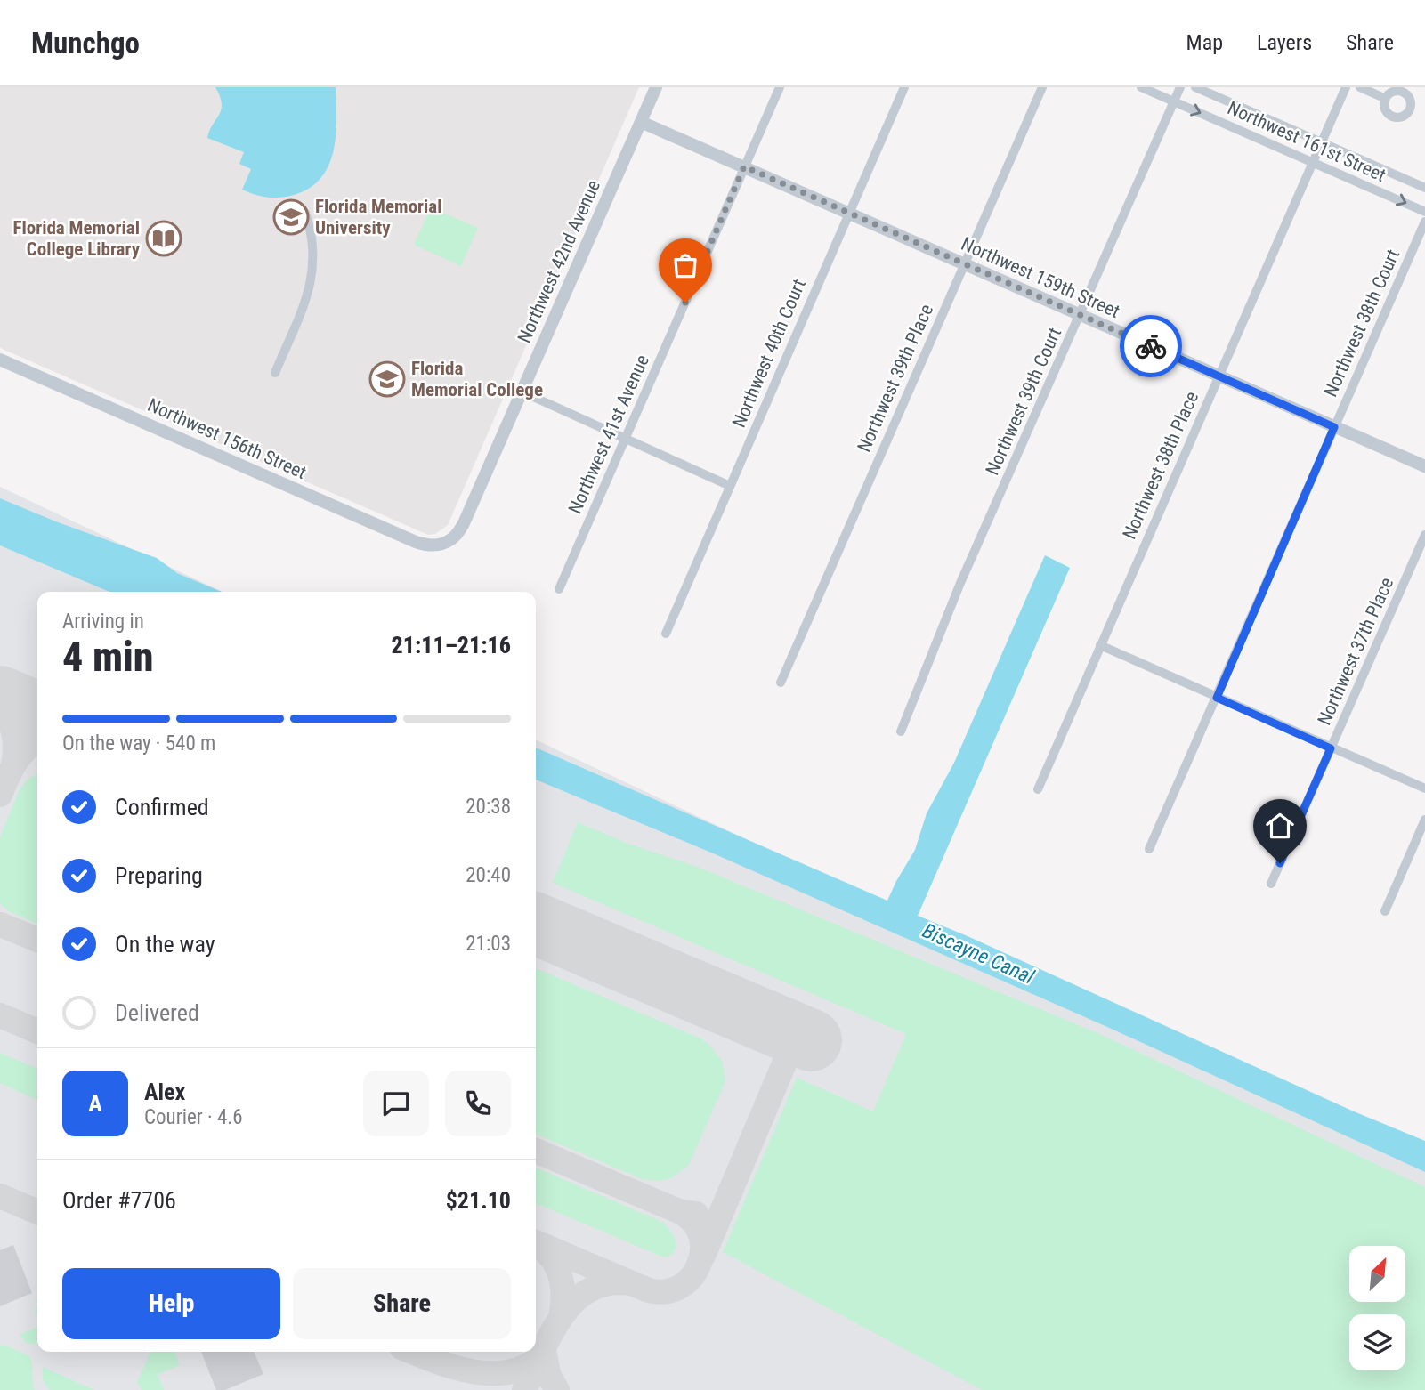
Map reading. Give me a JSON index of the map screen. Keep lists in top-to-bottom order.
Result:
{
  "streets": {
    "street": [
      "Northwest 161st Street",
      "Northwest 42nd Avenue",
      "Northwest 159th Street",
      "Northwest 38th Court",
      "Northwest 40th Court",
      "Northwest 39th Place",
      "Northwest 39th Court",
      "Northwest 41st Avenue",
      "Northwest 156th Street",
      "Northwest 38th Place",
      "Northwest 37th Place"
    ]
  },
  "crossings": [
    ["Northwest 161st Street", "Northwest 39th Court"],
    ["Northwest 161st Street", "Northwest 38th Place"],
    ["Northwest 42nd Avenue", "Northwest 159th Street"],
    ["Northwest 42nd Avenue", "Northwest 156th Street"],
    ["Northwest 159th Street", "Northwest 38th Court"],
    ["Northwest 159th Street", "Northwest 40th Court"],
    ["Northwest 159th Street", "Northwest 39th Place"],
    ["Northwest 159th Street", "Northwest 39th Court"],
    ["Northwest 159th Street", "Northwest 41st Avenue"],
    ["Northwest 159th Street", "Northwest 38th Place"]
  ],
  "water": ["Biscayne Canal"],
  "places": {
    "school or university": ["Florida Memorial University", "Florida Memorial College"],
    "library": ["Florida Memorial College Library"]
  },
  "north": "top right",
  "page": {
    "header": "Munchgo",
    "nav": ["Map", "Layers", "Share"],
    "heading": ["4 min", "Arriving in", "21:11–21:16"],
    "panel": [
      "Alex",
      "Courier · 4.6",
      "Order #7706",
      "$21.10"
    ],
    "bar": "On the way · 540 m",
    "list": [
      ["Confirmed", "20:38"],
      ["Preparing", "20:40"],
      ["On the way", "21:03"],
      "Delivered"
    ],
    "round": "A",
    "buttons": ["Help", "Share"]
  }
}
